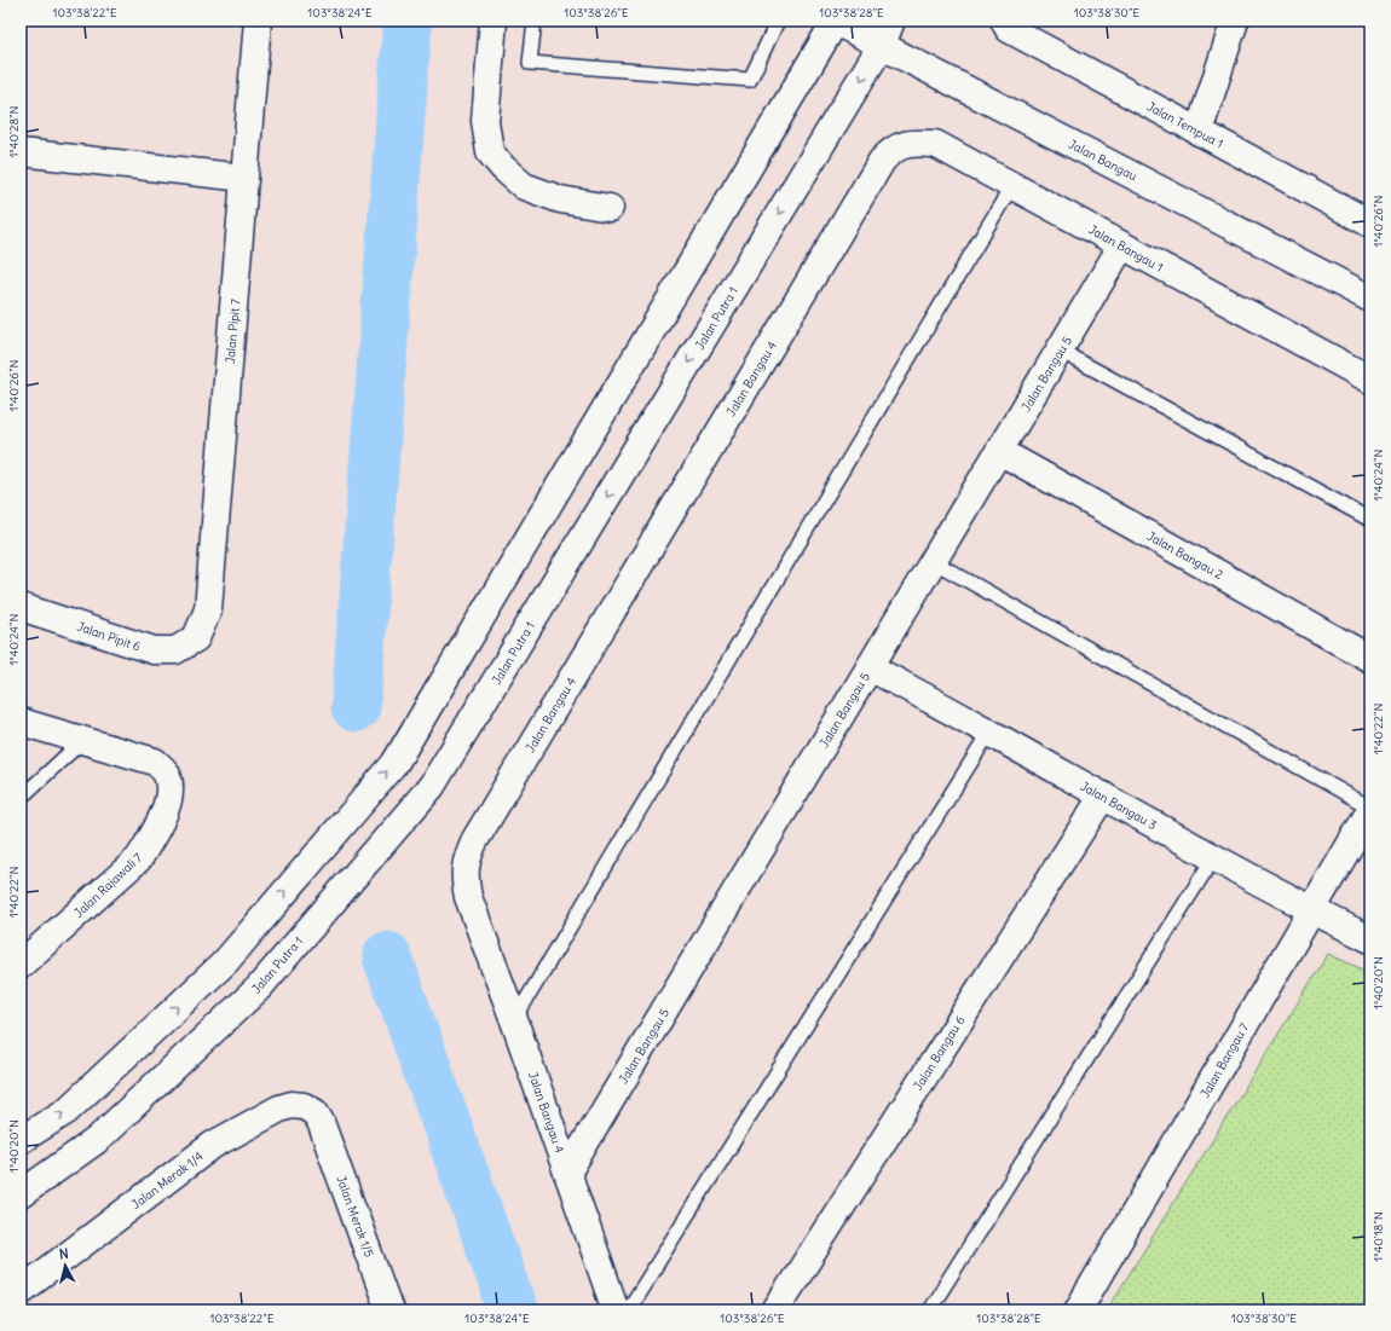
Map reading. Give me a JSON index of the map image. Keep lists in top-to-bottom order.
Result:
{
  "streets": {
    "street": [
      "Jalan Tempua 1",
      "Jalan Bangau",
      "Jalan Bangau 1",
      "Jalan Putra 1",
      "Jalan Pipit 7",
      "Jalan Bangau 5",
      "Jalan Bangau 4",
      "Jalan Bangau 2",
      "Jalan Pipit 6",
      "Jalan Bangau 3",
      "Jalan Rajawali 7",
      "Jalan Bangau 6",
      "Jalan Bangau 7",
      "Jalan Merak 1/4",
      "Jalan Merak 1/5"
    ]
  },
  "crossings": [
    ["Jalan Bangau", "Jalan Putra 1"],
    ["Jalan Bangau 1", "Jalan Bangau 5"],
    ["Jalan Bangau 1", "Jalan Bangau 4"],
    ["Jalan Pipit 7", "Jalan Pipit 6"],
    ["Jalan Bangau 5", "Jalan Bangau 4"],
    ["Jalan Bangau 5", "Jalan Bangau 2"],
    ["Jalan Bangau 5", "Jalan Bangau 3"],
    ["Jalan Bangau 3", "Jalan Bangau 6"],
    ["Jalan Bangau 3", "Jalan Bangau 7"],
    ["Jalan Merak 1/4", "Jalan Merak 1/5"]
  ],
  "north": "top",
  "coordinates": [
    "103°38'22\"E",
    "103°38'24\"E",
    "103°38'26\"E",
    "103°38'28\"E",
    "103°38'30\"E",
    "1°40'28\"N",
    "1°40'26\"N",
    "1°40'24\"N",
    "1°40'22\"N",
    "1°40'20\"N",
    "1°40'18\"N"
  ]
}
